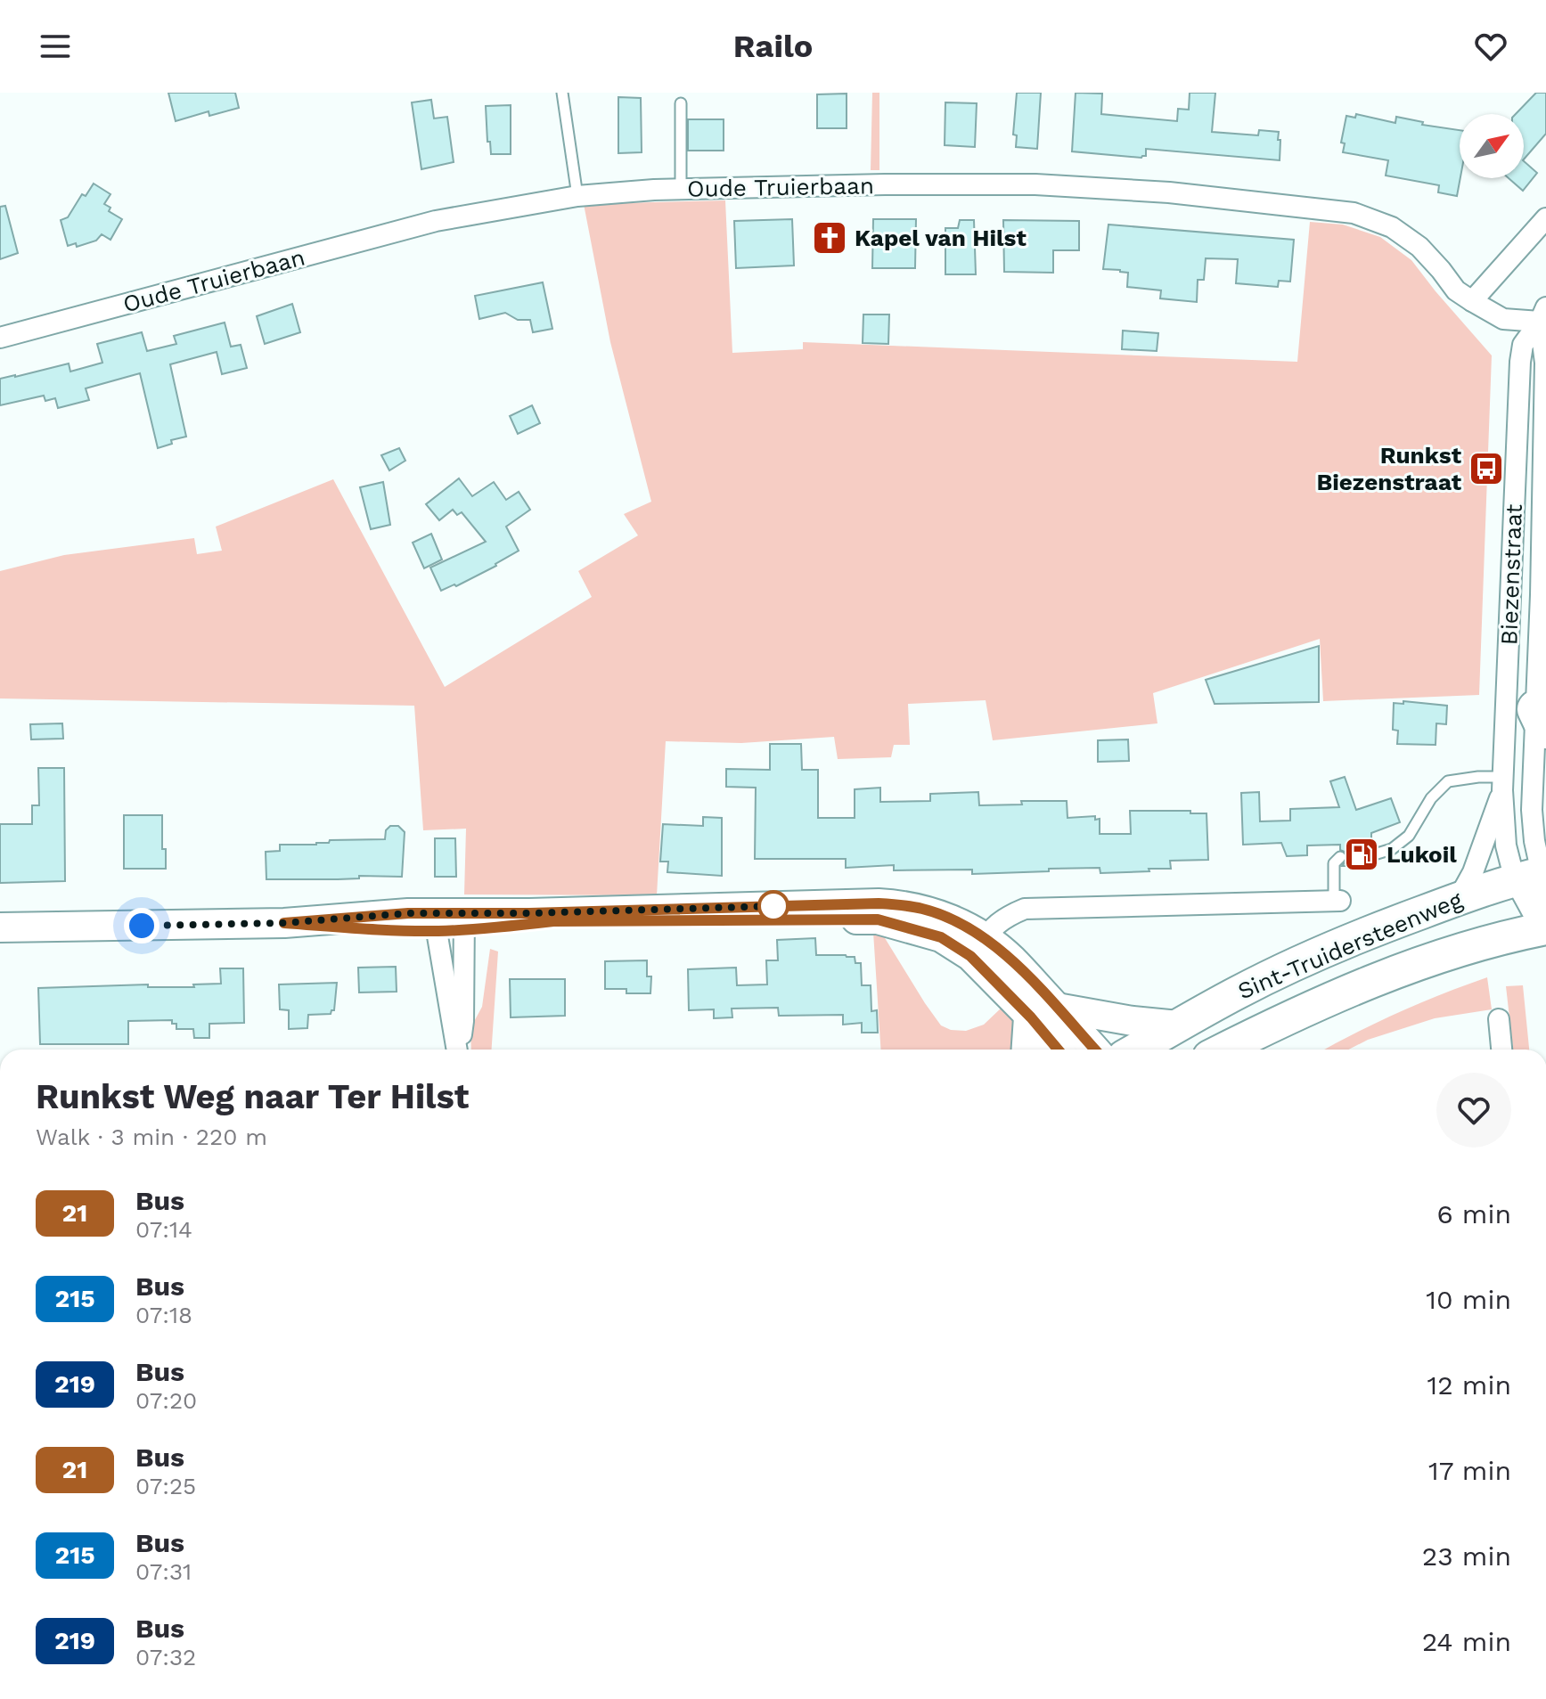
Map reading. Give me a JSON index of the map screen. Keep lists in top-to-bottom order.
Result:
{
  "streets": {
    "main road": ["Sint-Truidersteenweg"],
    "street": ["Oude Truierbaan", "Biezenstraat"]
  },
  "crossings": [
    ["Oude Truierbaan", "Biezenstraat"],
    ["Biezenstraat", "Sint-Truidersteenweg"]
  ],
  "places": {
    "church": ["Kapel van Hilst"],
    "bus stop": ["Runkst Biezenstraat"],
    "fuel station": ["Lukoil"]
  },
  "lines": ["bus line 21"],
  "north": "top right",
  "page": {
    "header": "Railo",
    "heading": ["Runkst Weg naar Ter Hilst", "Walk · 3 min · 220 m"],
    "list": [
      {
        "mark": "21",
        "name": "Bus",
        "note": "07:14",
        "value": "6 min"
      },
      {
        "mark": "215",
        "name": "Bus",
        "note": "07:18",
        "value": "10 min"
      },
      {
        "mark": "219",
        "name": "Bus",
        "note": "07:20",
        "value": "12 min"
      },
      {
        "mark": "21",
        "name": "Bus",
        "note": "07:25",
        "value": "17 min"
      },
      {
        "mark": "215",
        "name": "Bus",
        "note": "07:31",
        "value": "23 min"
      },
      {
        "mark": "219",
        "name": "Bus",
        "note": "07:32",
        "value": "24 min"
      }
    ]
  }
}
